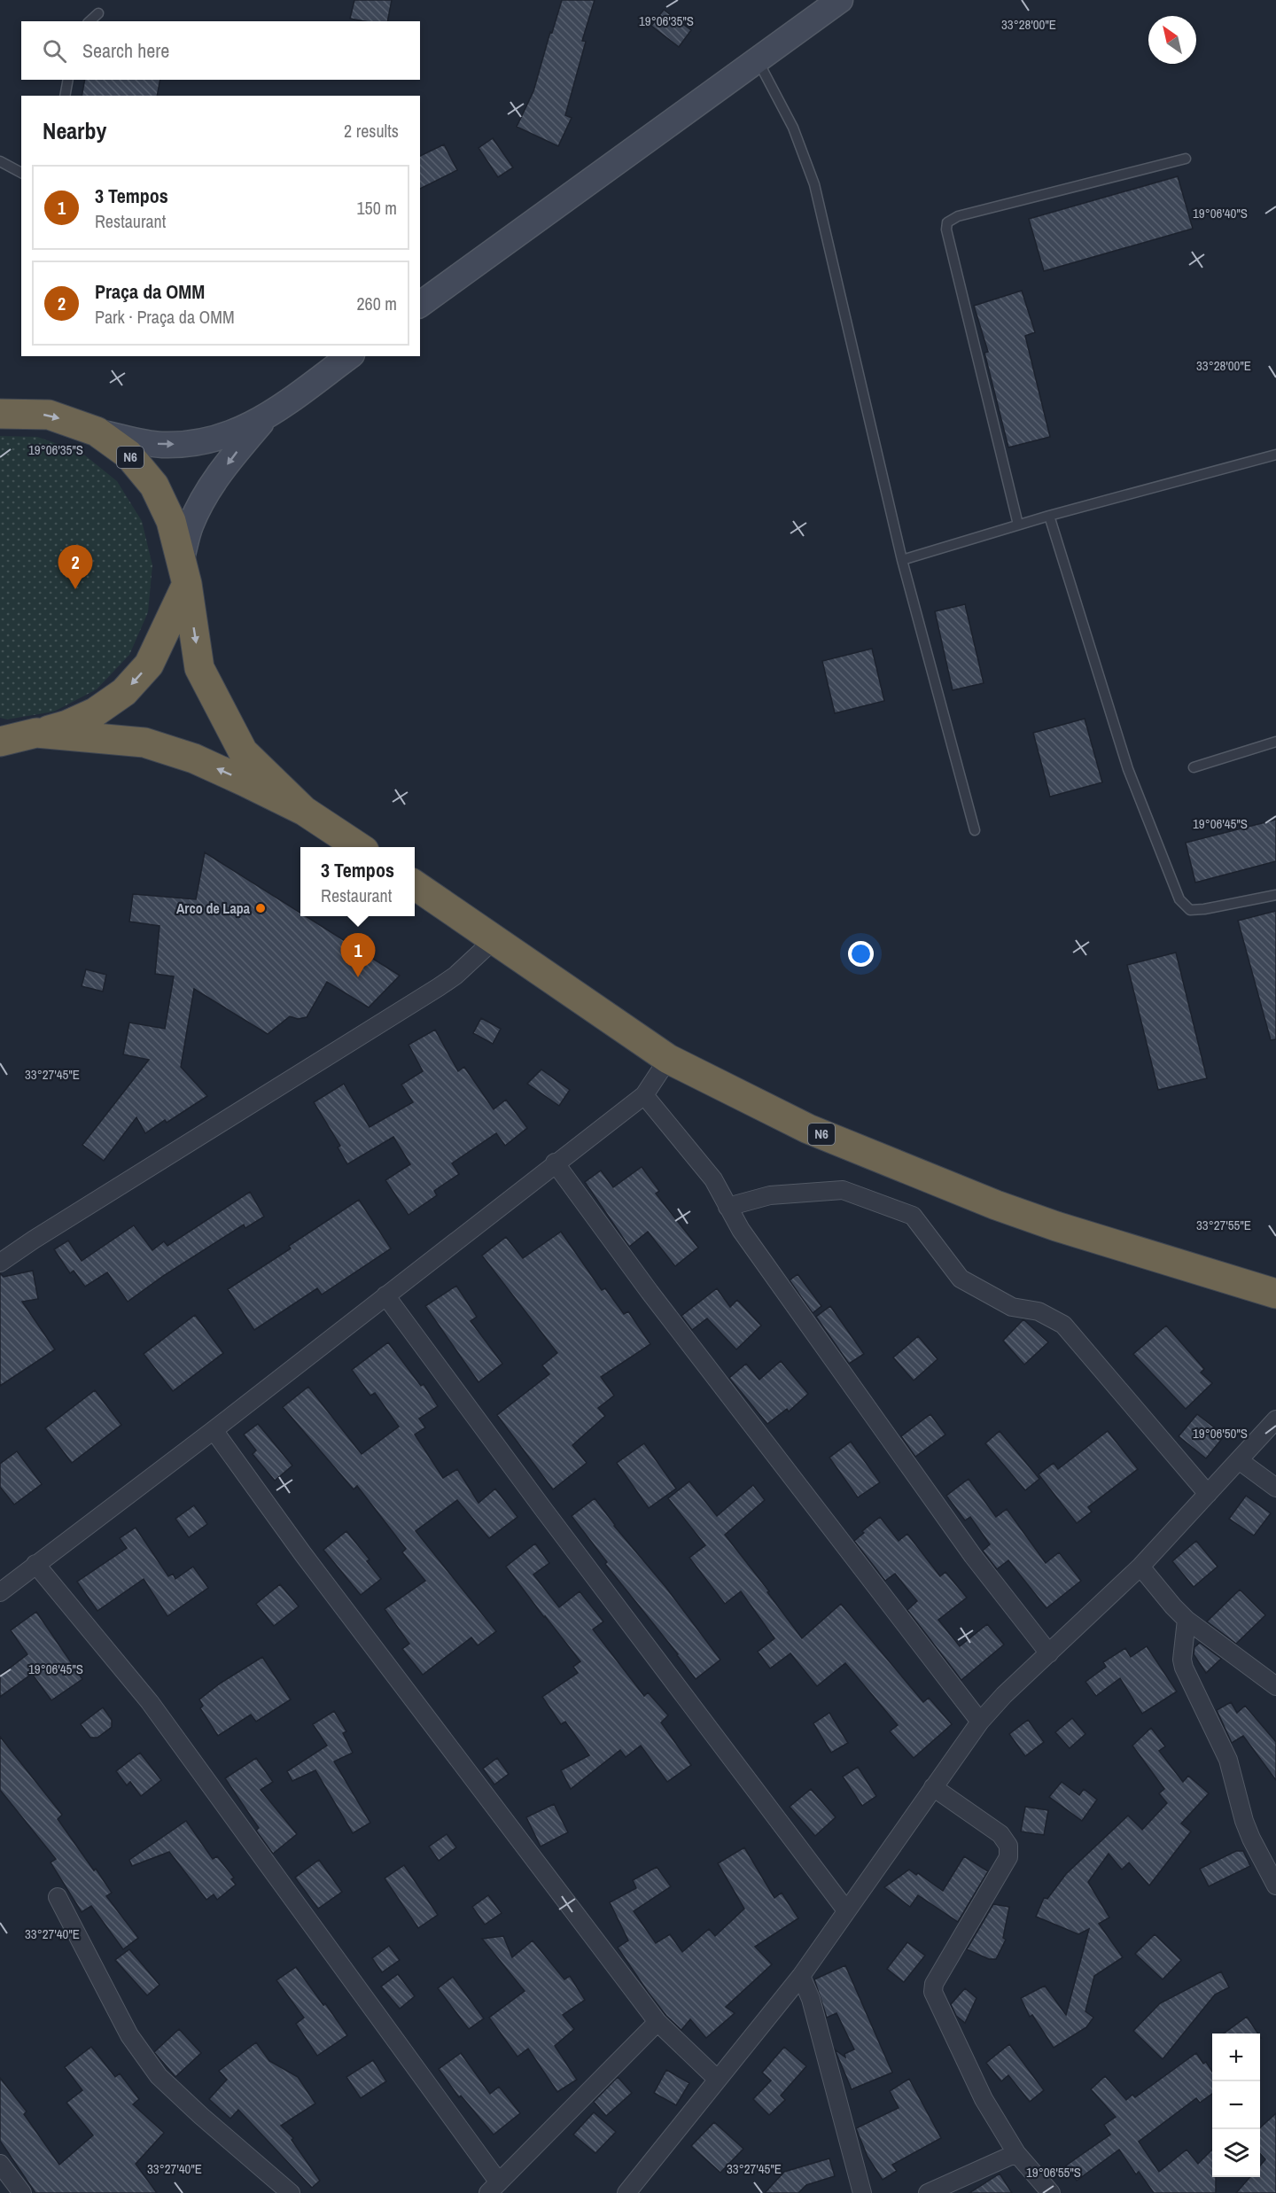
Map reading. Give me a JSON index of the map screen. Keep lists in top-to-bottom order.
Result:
{
  "streets": {
    "highway": ["N6"]
  },
  "places": ["Arco de Lapa"],
  "north": "top left",
  "page": {
    "search": "Search here",
    "heading": ["Nearby", "2 results"],
    "list": [
      {
        "mark": "1",
        "name": "3 Tempos",
        "note": "Restaurant",
        "value": "150 m"
      },
      {
        "mark": "2",
        "name": "Praça da OMM",
        "note": "Park · Praça da OMM",
        "value": "260 m"
      }
    ],
    "pins": ["2", "1"],
    "popup": ["3 Tempos", "Restaurant"],
    "map_buttons": ["+", "−"]
  },
  "coordinates": [
    "19°06'35\"S",
    "33°28'00\"E",
    "19°06'40\"S",
    "19°06'45\"S",
    "33°27'45\"E",
    "33°27'55\"E",
    "19°06'50\"S",
    "33°27'40\"E",
    "19°06'55\"S"
  ]
}
